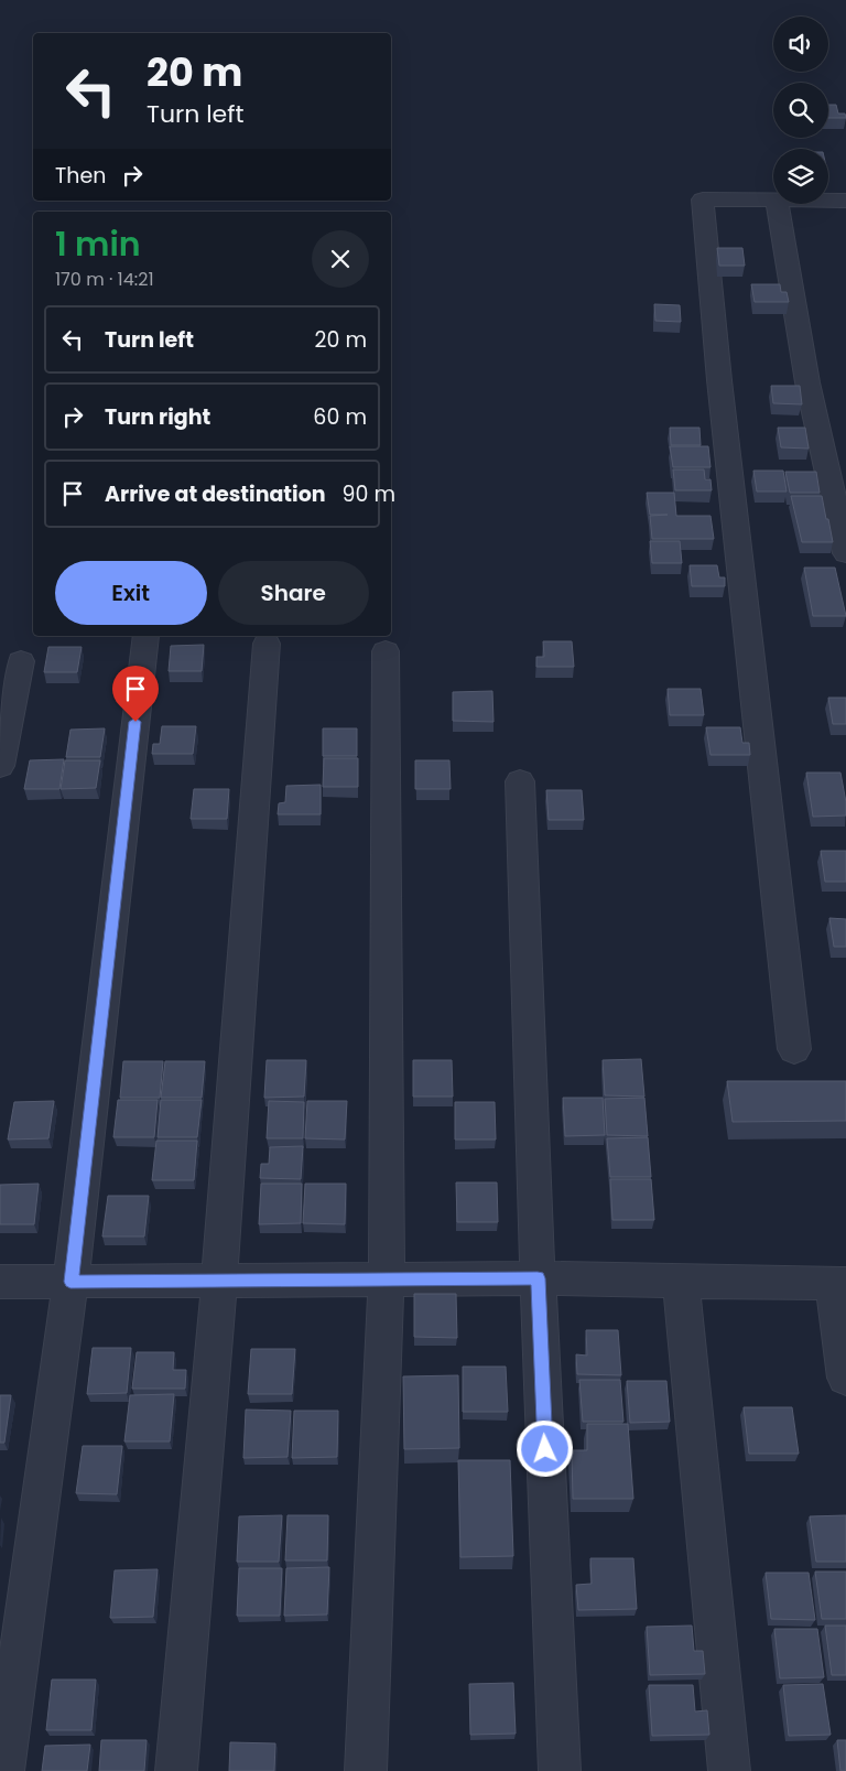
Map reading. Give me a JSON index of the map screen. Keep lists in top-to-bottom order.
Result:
{
  "page": {
    "turn": ["20 m", "Turn left"],
    "then": "Then",
    "heading": ["1 min", "170 m · 14:21"],
    "list": [
      {
        "name": "Turn left",
        "value": "20 m"
      },
      {
        "name": "Turn right",
        "value": "60 m"
      },
      {
        "name": "Arrive at destination",
        "value": "90 m"
      }
    ],
    "buttons": ["Exit", "Share"]
  }
}
